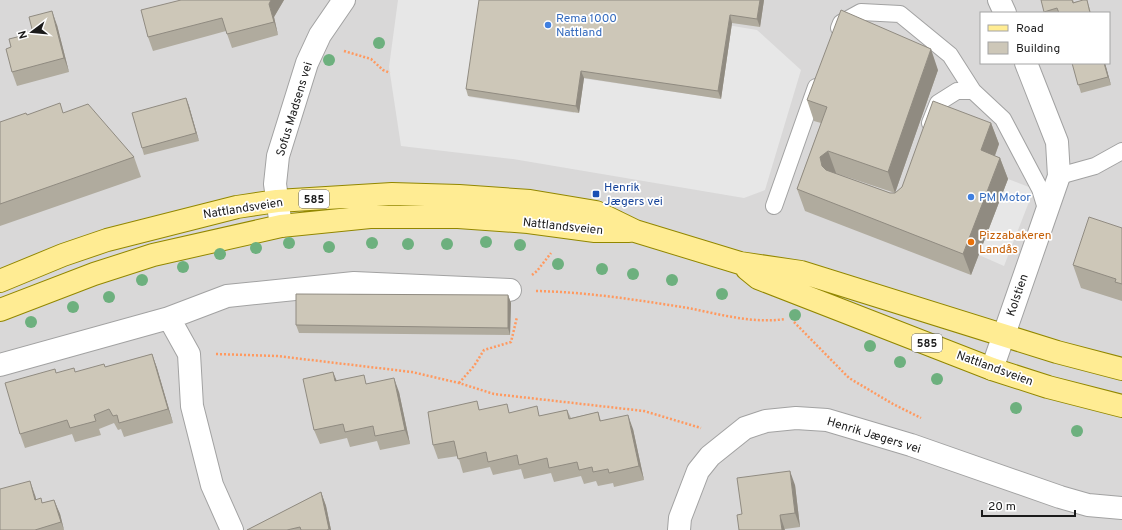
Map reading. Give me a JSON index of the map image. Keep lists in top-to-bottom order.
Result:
{
  "streets": {
    "main road": ["585", "Nattlandsveien"],
    "street": ["Sofus Madsens vei", "Kolstien", "Henrik Jægers vei"]
  },
  "crossings": [
    ["Sofus Madsens vei", "Nattlandsveien"],
    ["Nattlandsveien", "Kolstien"]
  ],
  "places": {
    "other": ["Rema 1000 Nattland", "PM Motor", "Pizzabakeren Landås"],
    "transit": ["Henrik Jægers vei"]
  },
  "legend": ["Road", "Building"],
  "scale_bar": "20 m",
  "north": "left"
}
